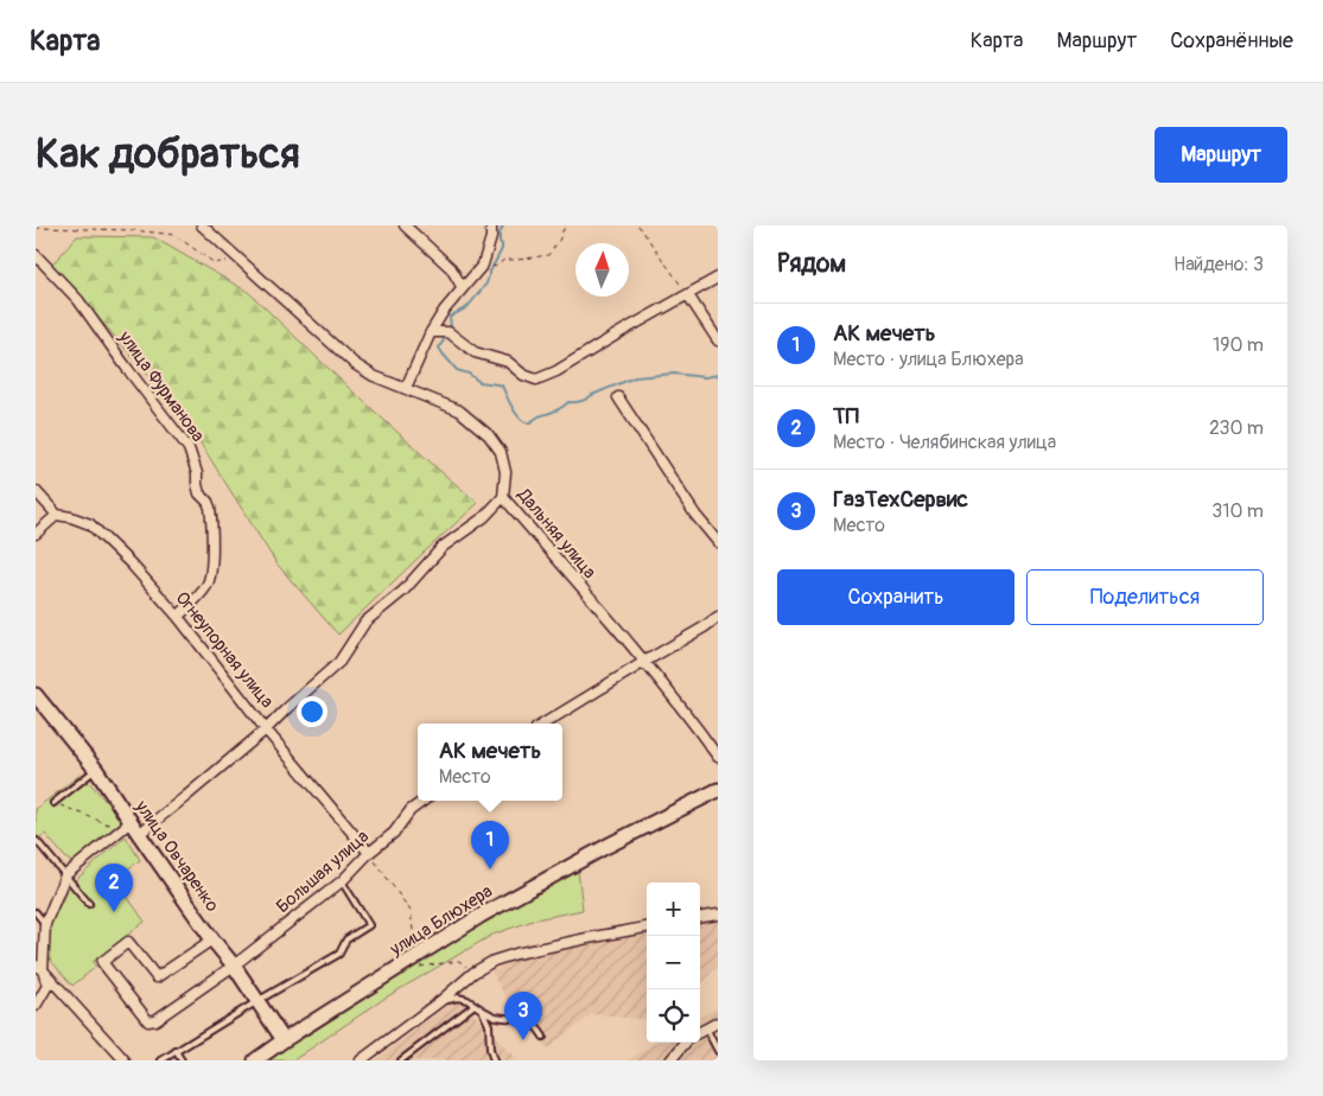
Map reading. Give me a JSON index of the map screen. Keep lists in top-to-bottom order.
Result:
{
  "streets": {
    "main road": ["улица Овчаренко", "улица Блюхера"],
    "street": [
      "улица Фурманова",
      "Дальняя улица",
      "Огнеупорная улица",
      "Большая улица"
    ]
  },
  "crossings": [
    ["улица Фурманова", "Огнеупорная улица"],
    ["Огнеупорная улица", "Большая улица"],
    ["улица Овчаренко", "Большая улица"],
    ["улица Овчаренко", "улица Блюхера"]
  ],
  "north": "top",
  "page": {
    "header": "Карта",
    "nav": ["Карта", "Маршрут", "Сохранённые"],
    "buttons": [
      "Маршрут",
      ["Сохранить", "Поделиться"]
    ],
    "title": "Как добраться",
    "heading": ["Рядом", "Найдено: 3"],
    "list": [
      {
        "mark": "1",
        "name": "АК мечеть",
        "note": "Место · улица Блюхера",
        "value": "190 m"
      },
      {
        "mark": "2",
        "name": "ТП",
        "note": "Место · Челябинская улица",
        "value": "230 m"
      },
      {
        "mark": "3",
        "name": "ГазТехСервис",
        "note": "Место",
        "value": "310 m"
      }
    ],
    "popup": ["АК мечеть", "Место"],
    "pins": ["1", "2", "3"],
    "map_buttons": ["+", "−"]
  }
}
